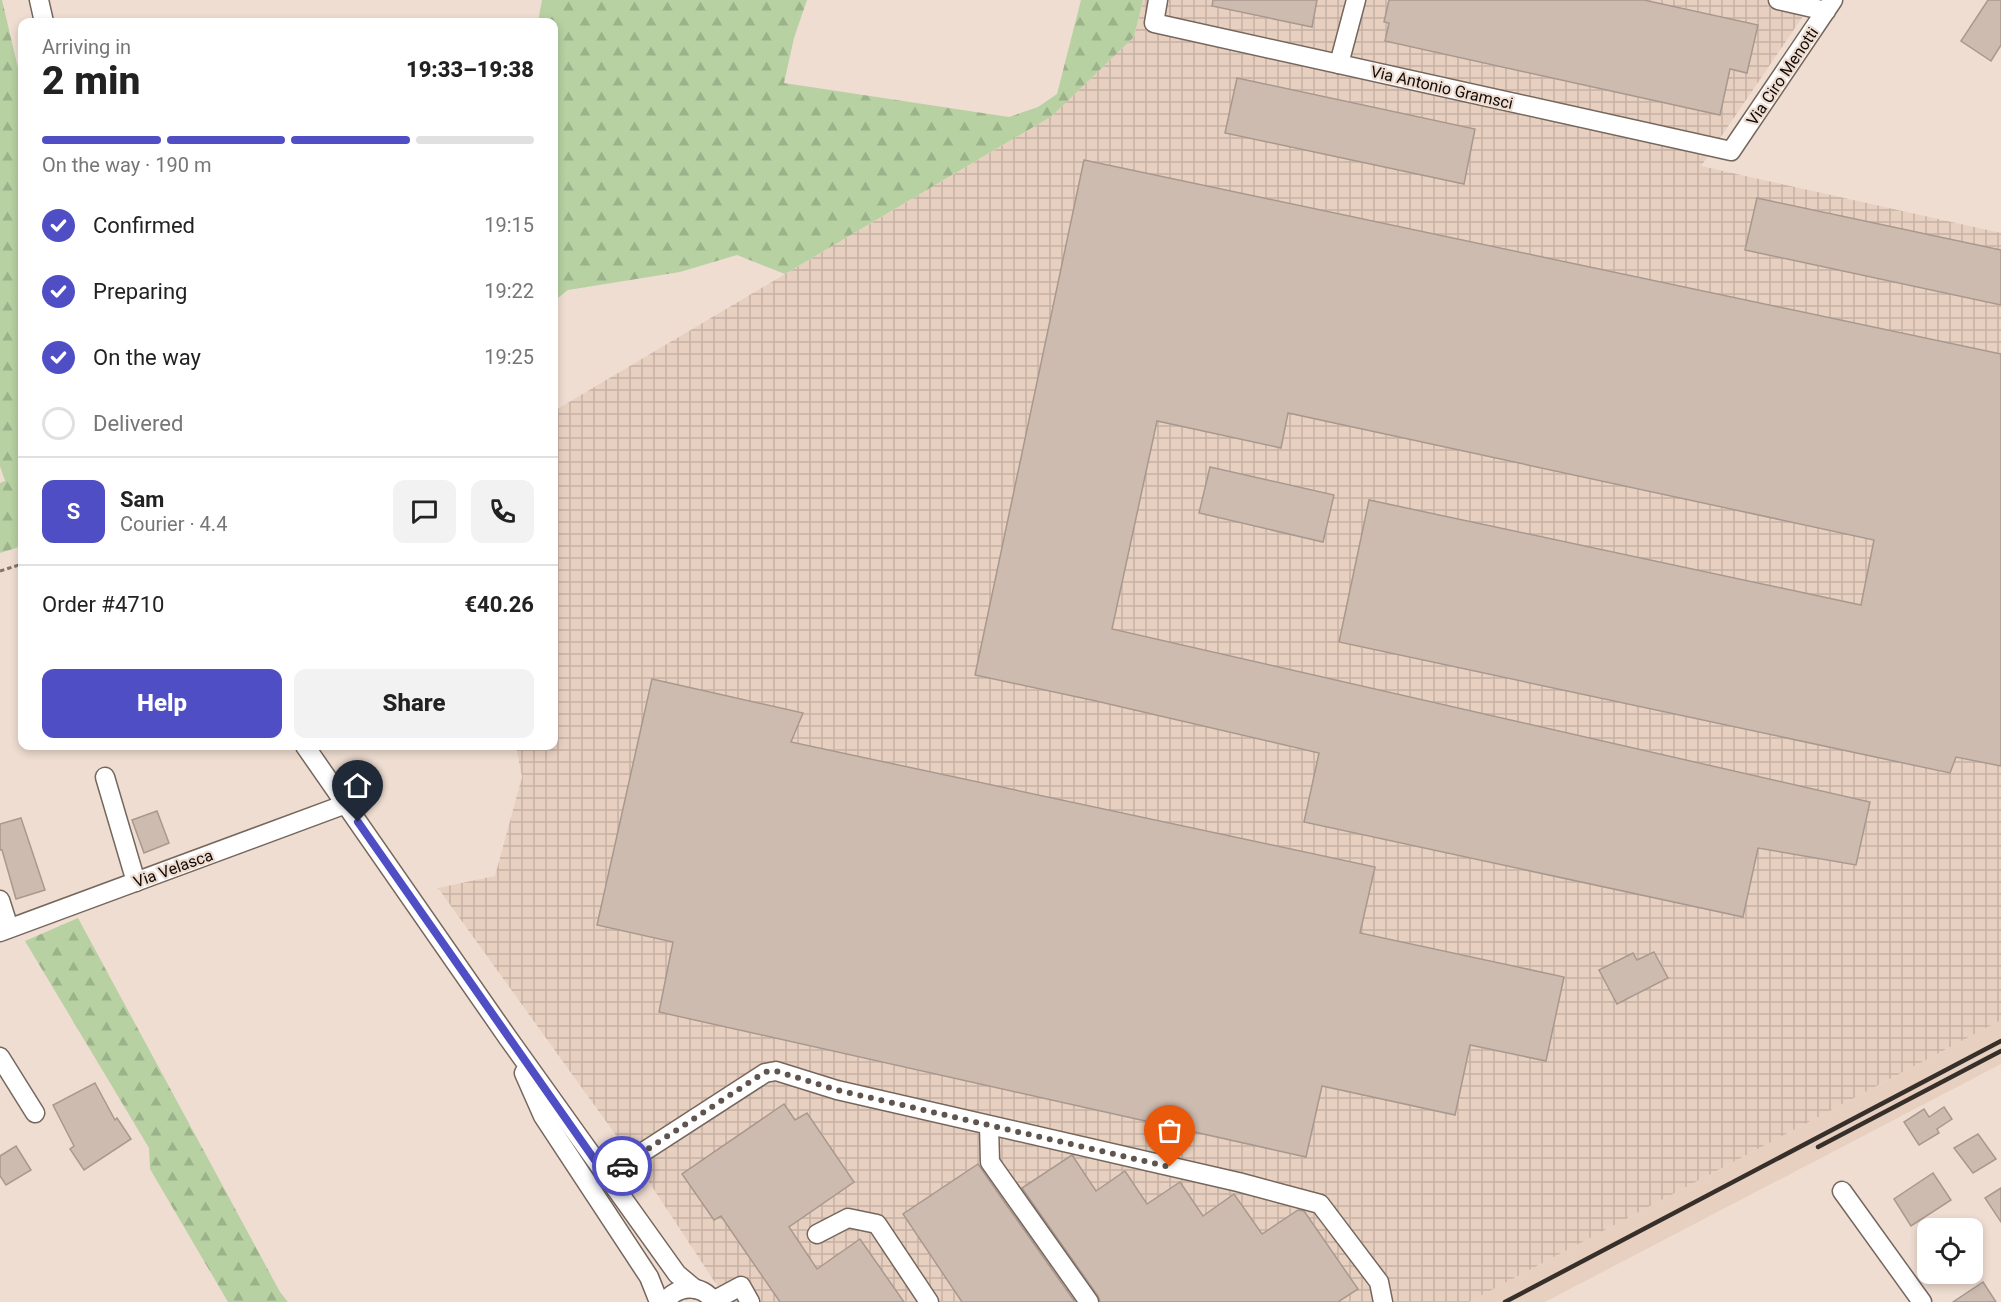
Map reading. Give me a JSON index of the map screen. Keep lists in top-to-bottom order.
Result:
{
  "streets": {
    "street": ["Via Ciro Menotti", "Via Antonio Gramsci", "Via Velasca"]
  },
  "crossings": [
    ["Via Ciro Menotti", "Via Antonio Gramsci"]
  ],
  "page": {
    "heading": ["2 min", "Arriving in", "19:33–19:38"],
    "panel": [
      "Sam",
      "Courier · 4.4",
      "Order #4710",
      "€40.26"
    ],
    "bar": "On the way · 190 m",
    "list": [
      ["Confirmed", "19:15"],
      ["Preparing", "19:22"],
      ["On the way", "19:25"],
      "Delivered"
    ],
    "round": "S",
    "buttons": ["Help", "Share"]
  }
}
